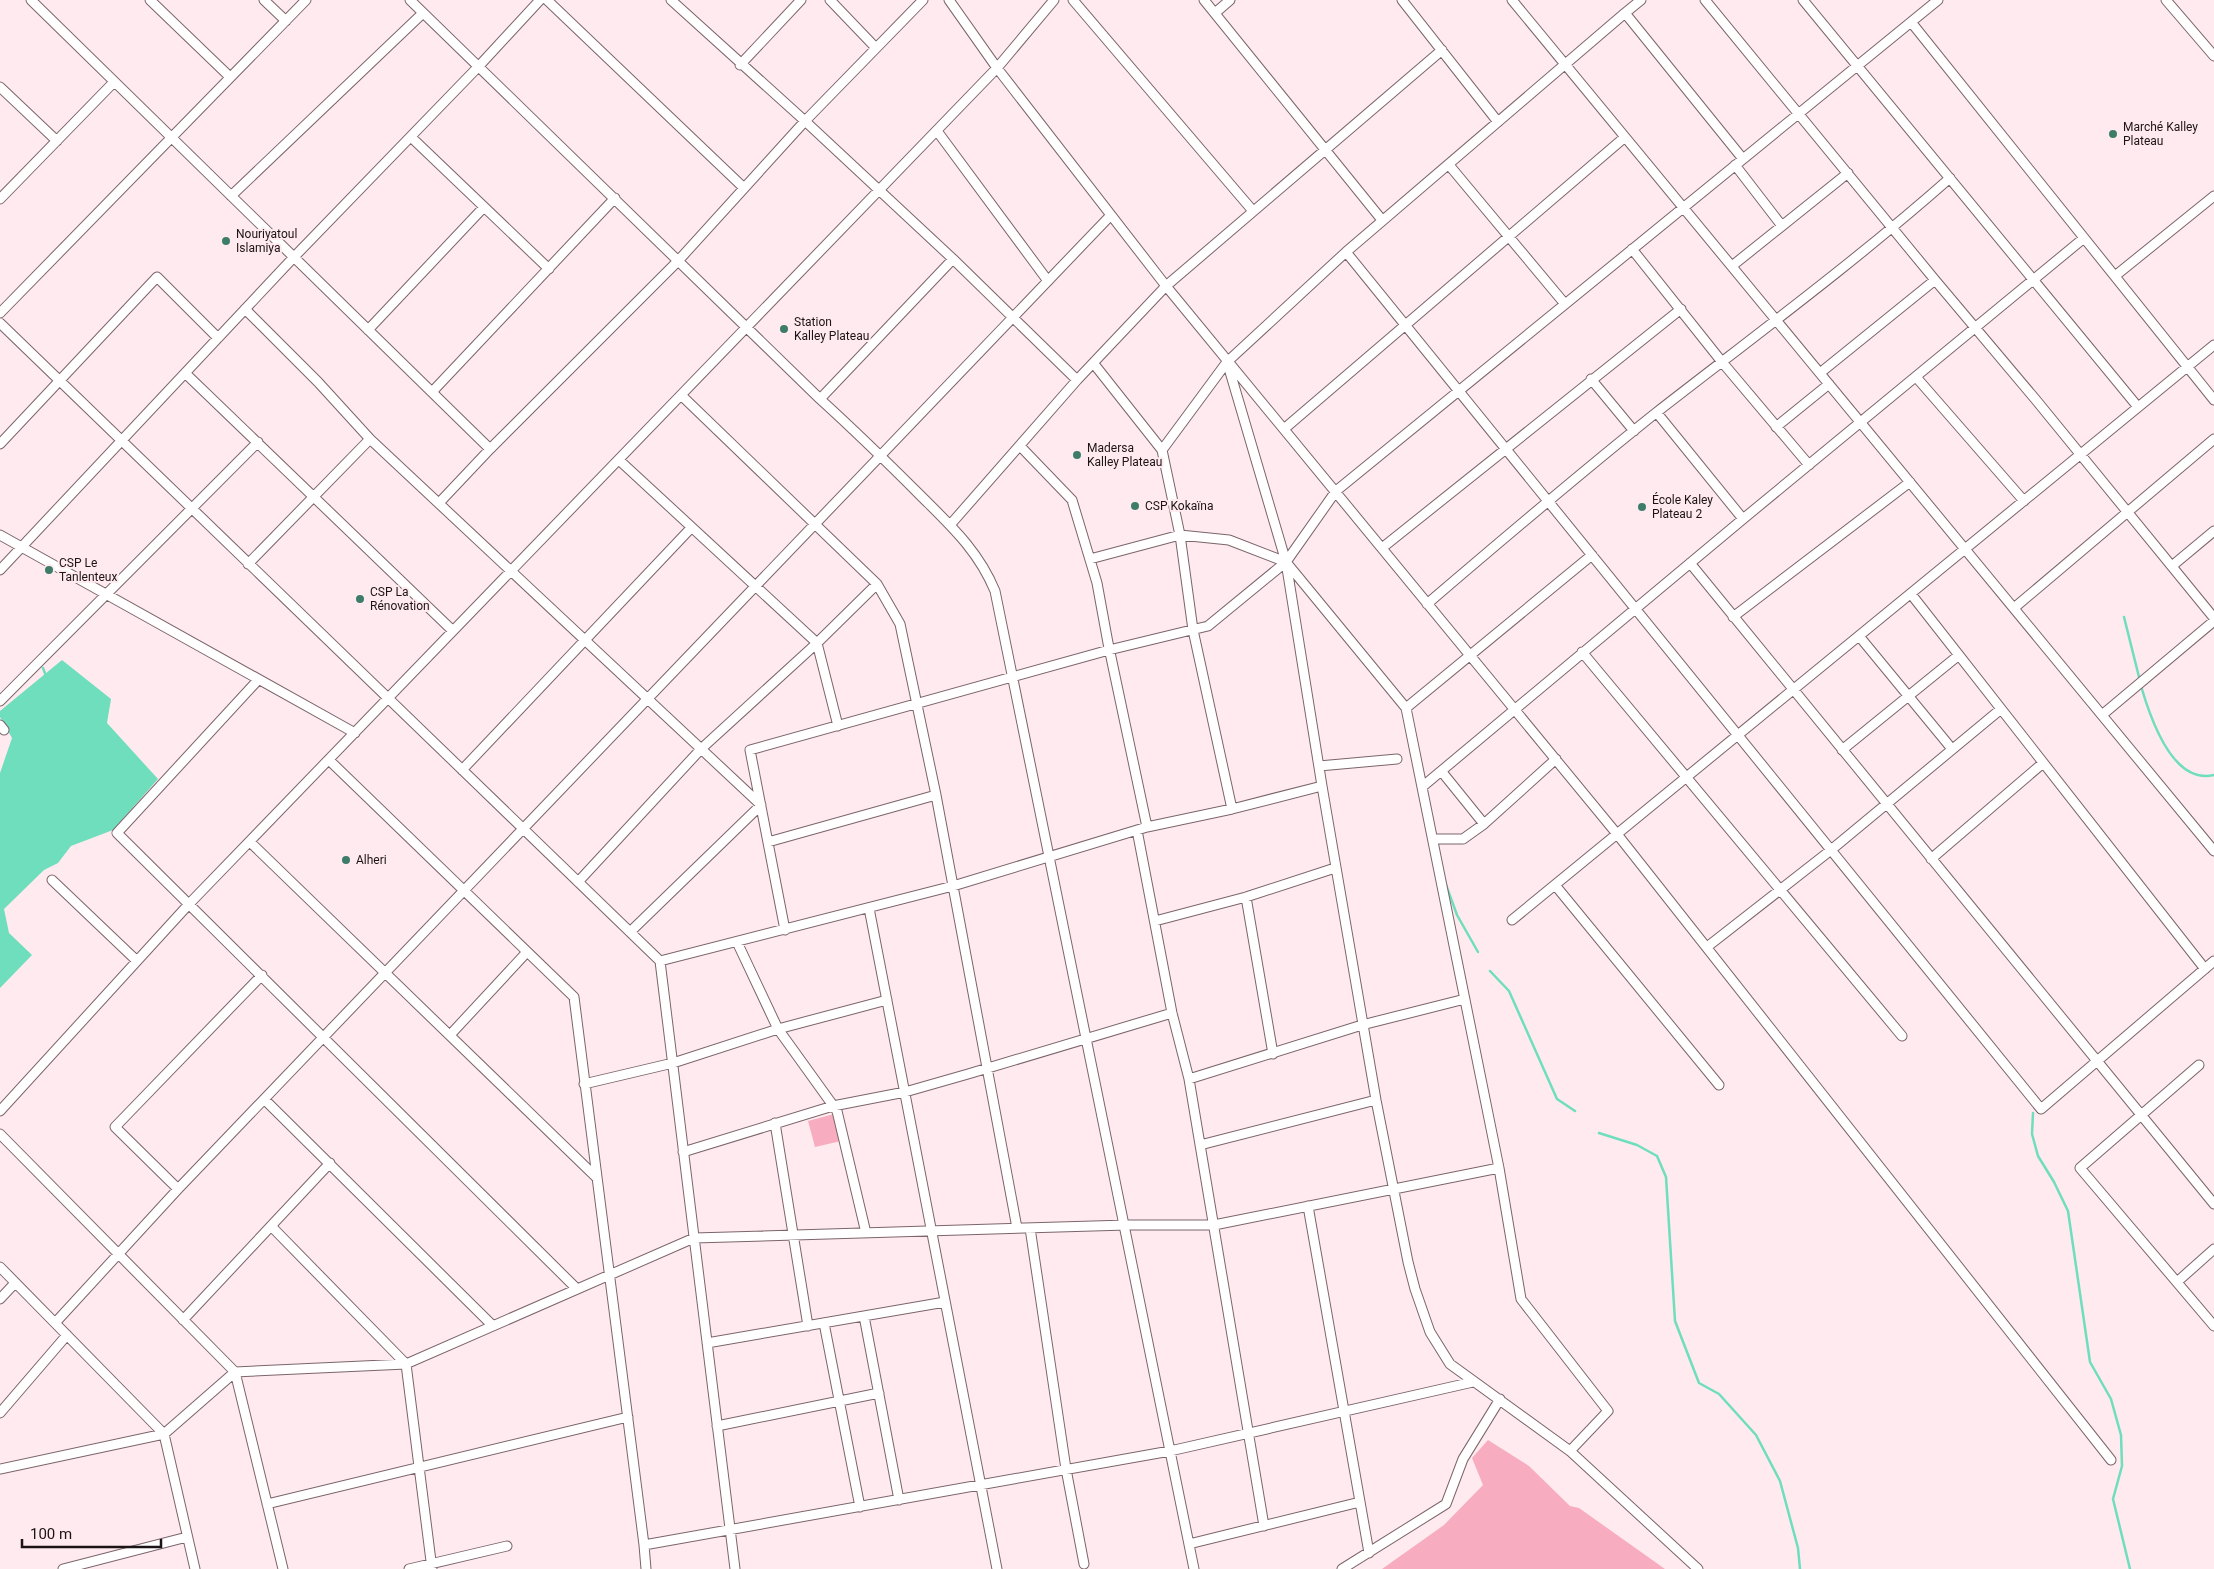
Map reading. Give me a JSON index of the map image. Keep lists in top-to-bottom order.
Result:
{
  "places": [
    "Marché Kalley Plateau",
    "Nouriyatoul Islamiya",
    "Station Kalley Plateau",
    "Madersa Kalley Plateau",
    "CSP Kokaïna",
    "École Kaley Plateau 2",
    "CSP Le Tanlenteux",
    "CSP La Rénovation",
    "Alheri"
  ],
  "scale_bar": "100 m"
}
